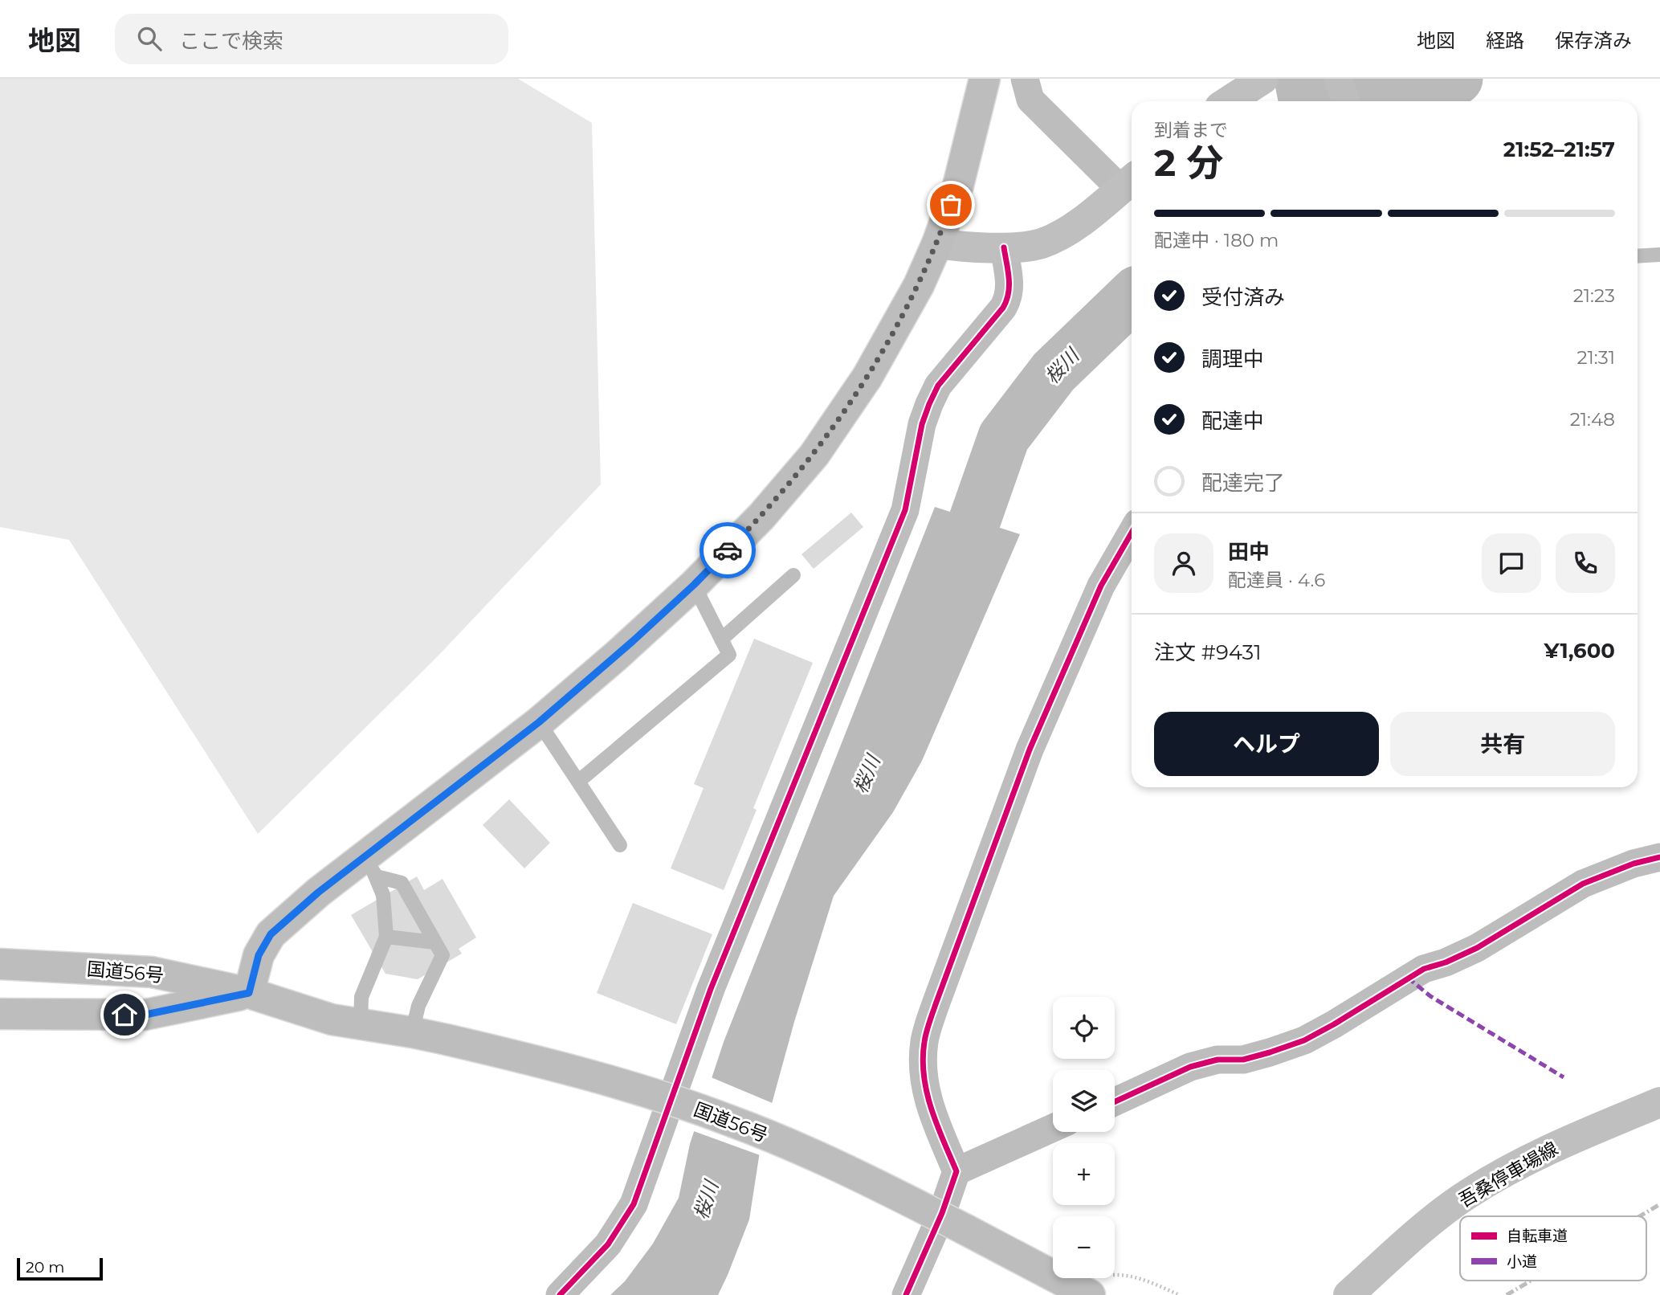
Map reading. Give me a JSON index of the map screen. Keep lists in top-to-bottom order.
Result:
{
  "streets": {
    "highway": ["国道56号"],
    "main road": ["吾桑停車場線"]
  },
  "water": ["桜川"],
  "legend": ["自転車道", "小道"],
  "scale_bar": "20 m",
  "page": {
    "header": "地図",
    "search": "ここで検索",
    "nav": ["地図", "経路", "保存済み"],
    "heading": ["2 分", "到着まで", "21:52–21:57"],
    "panel": [
      "田中",
      "配達員 · 4.6",
      "注文 #9431",
      "¥1,600"
    ],
    "bar": "配達中 · 180 m",
    "list": [
      ["受付済み", "21:23"],
      ["調理中", "21:31"],
      ["配達中", "21:48"],
      "配達完了"
    ],
    "buttons": ["ヘルプ", "共有"],
    "map_buttons": ["+", "−"],
    "scale": "20 m"
  }
}
